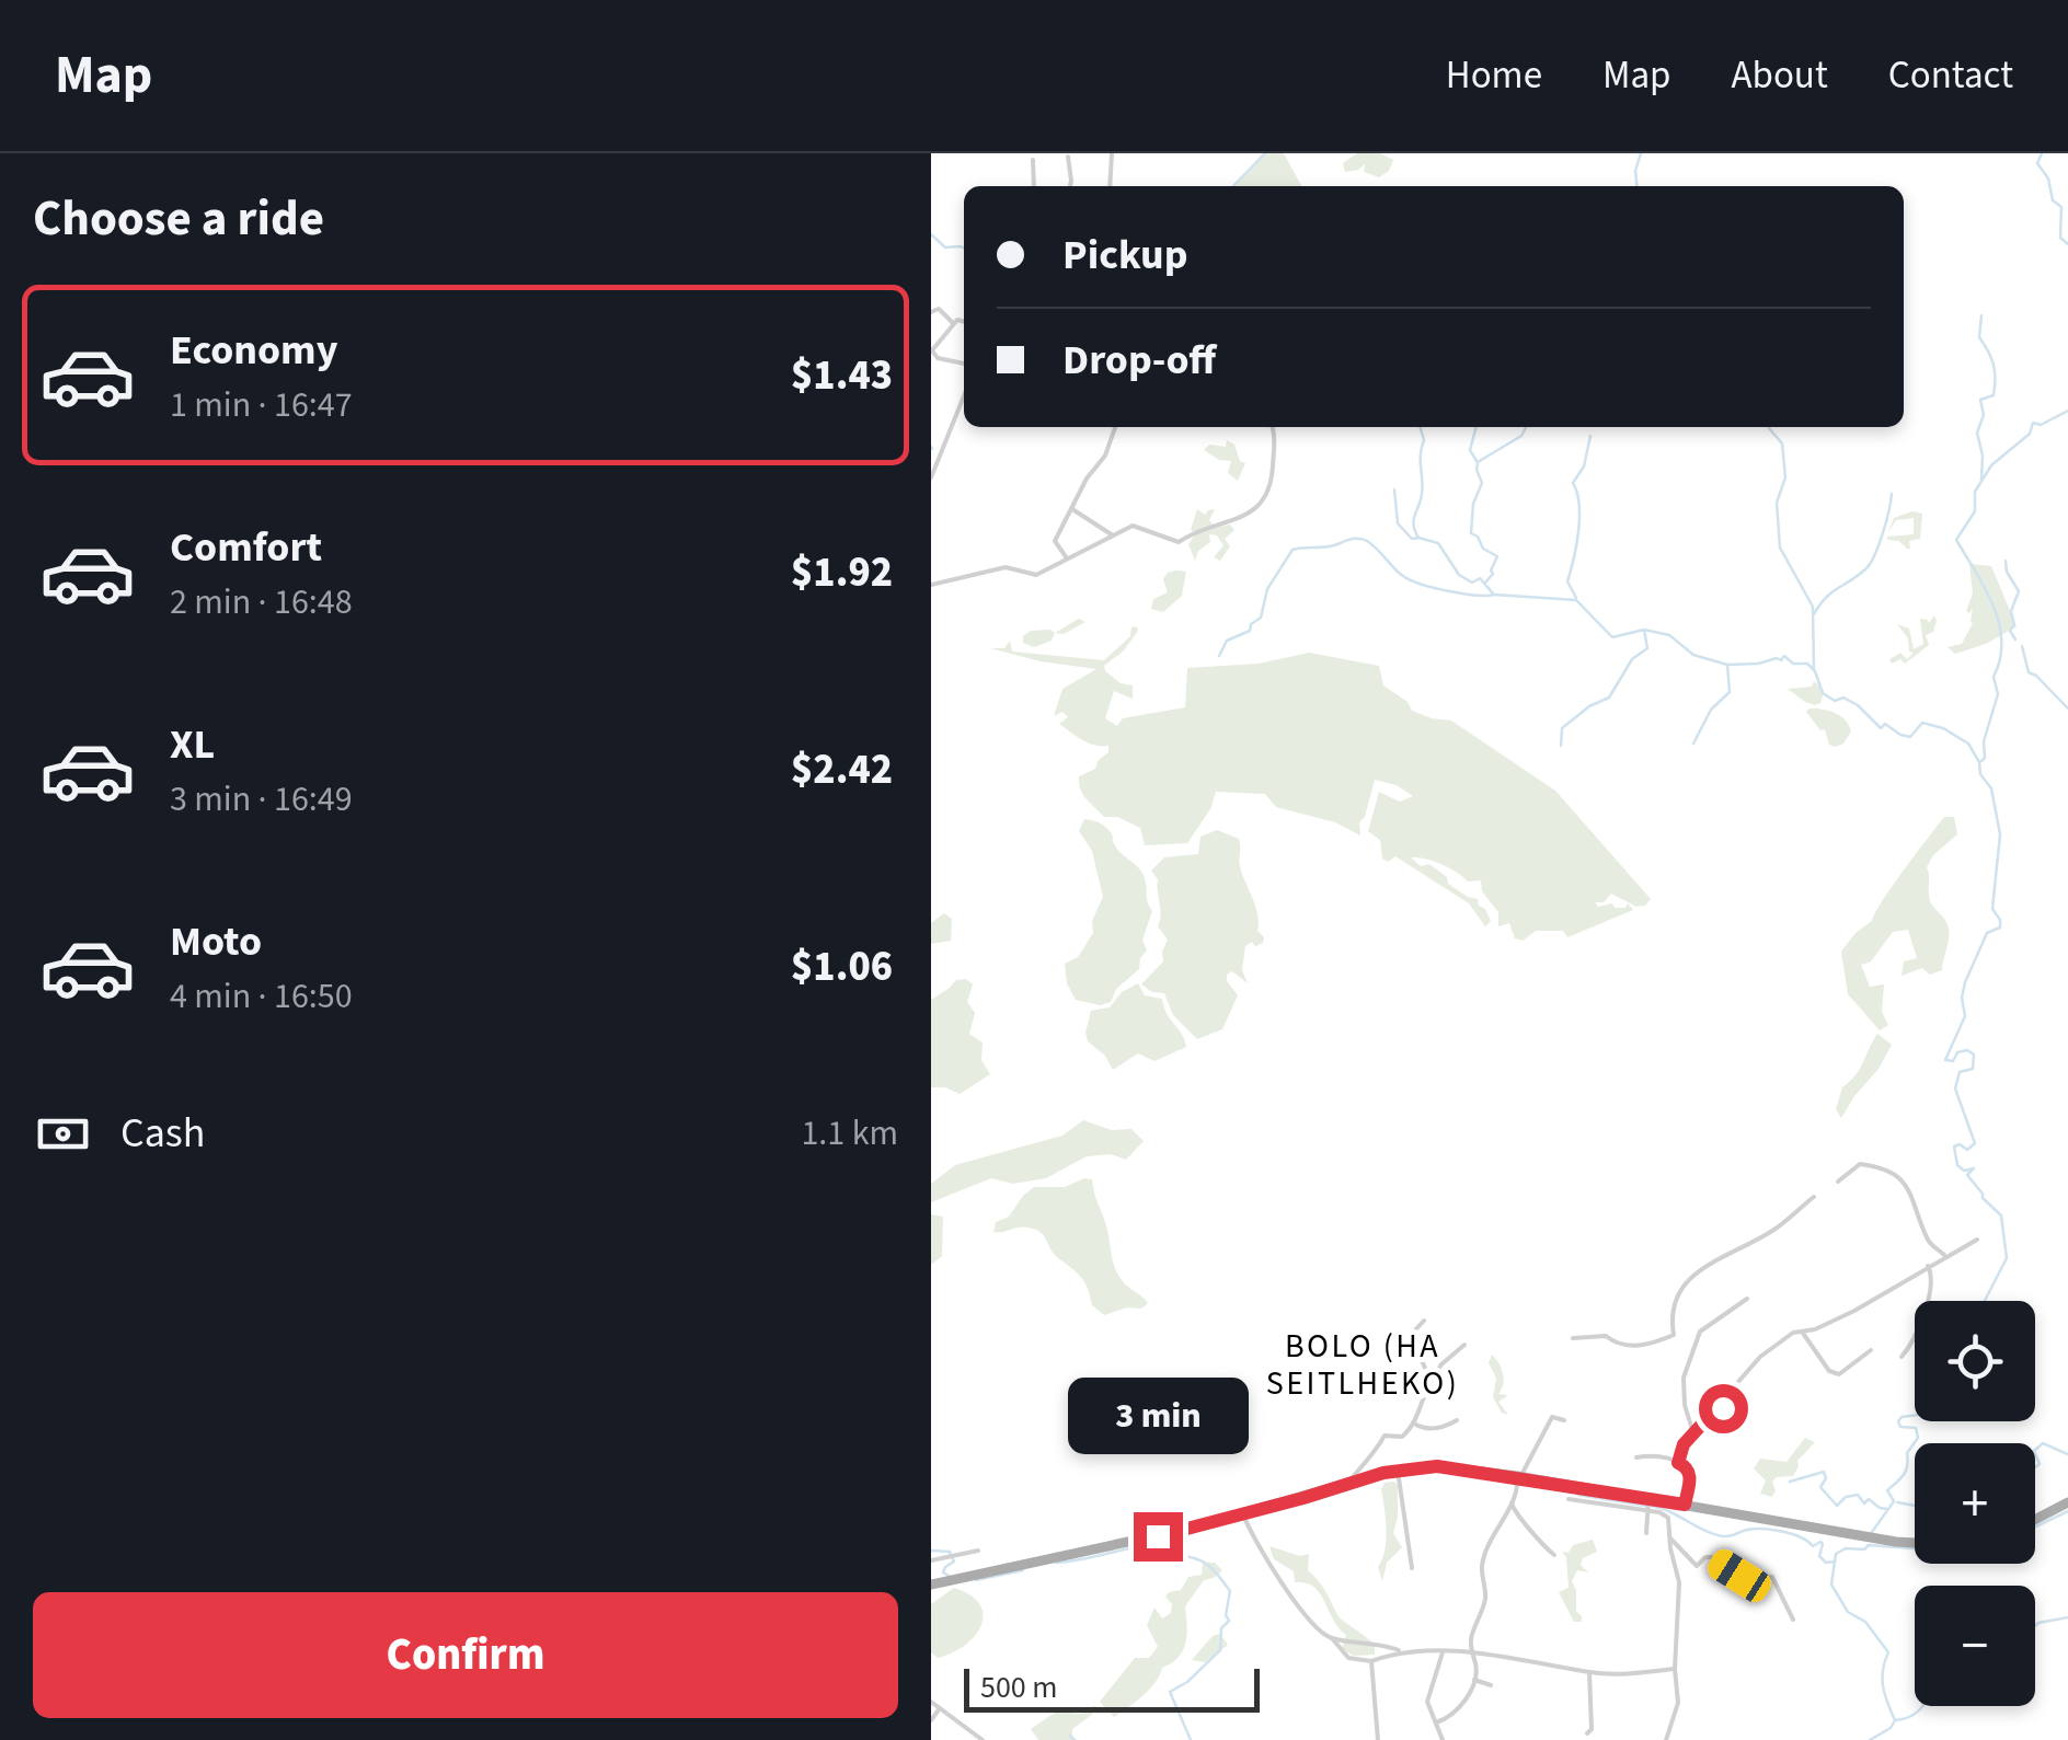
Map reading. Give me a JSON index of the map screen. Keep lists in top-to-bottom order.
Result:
{
  "districts": ["BOLO (HA SEITLHEKO)"],
  "scale_bar": "500 m",
  "page": {
    "header": "Map",
    "nav": [
      "Home",
      "Map",
      "About",
      "Contact"
    ],
    "heading": "Choose a ride",
    "banner": ["Pickup", "Drop-off"],
    "list": [
      {
        "name": "Economy",
        "note": "1 min · 16:47",
        "value": "$1.43"
      },
      {
        "name": "Comfort",
        "note": "2 min · 16:48",
        "value": "$1.92"
      },
      {
        "name": "XL",
        "note": "3 min · 16:49",
        "value": "$2.42"
      },
      {
        "name": "Moto",
        "note": "4 min · 16:50",
        "value": "$1.06"
      }
    ],
    "pay": ["Cash", "1.1 km"],
    "map_buttons": ["+", "−"],
    "bubble": "3 min",
    "buttons": "Confirm",
    "scale": "500 m"
  }
}
